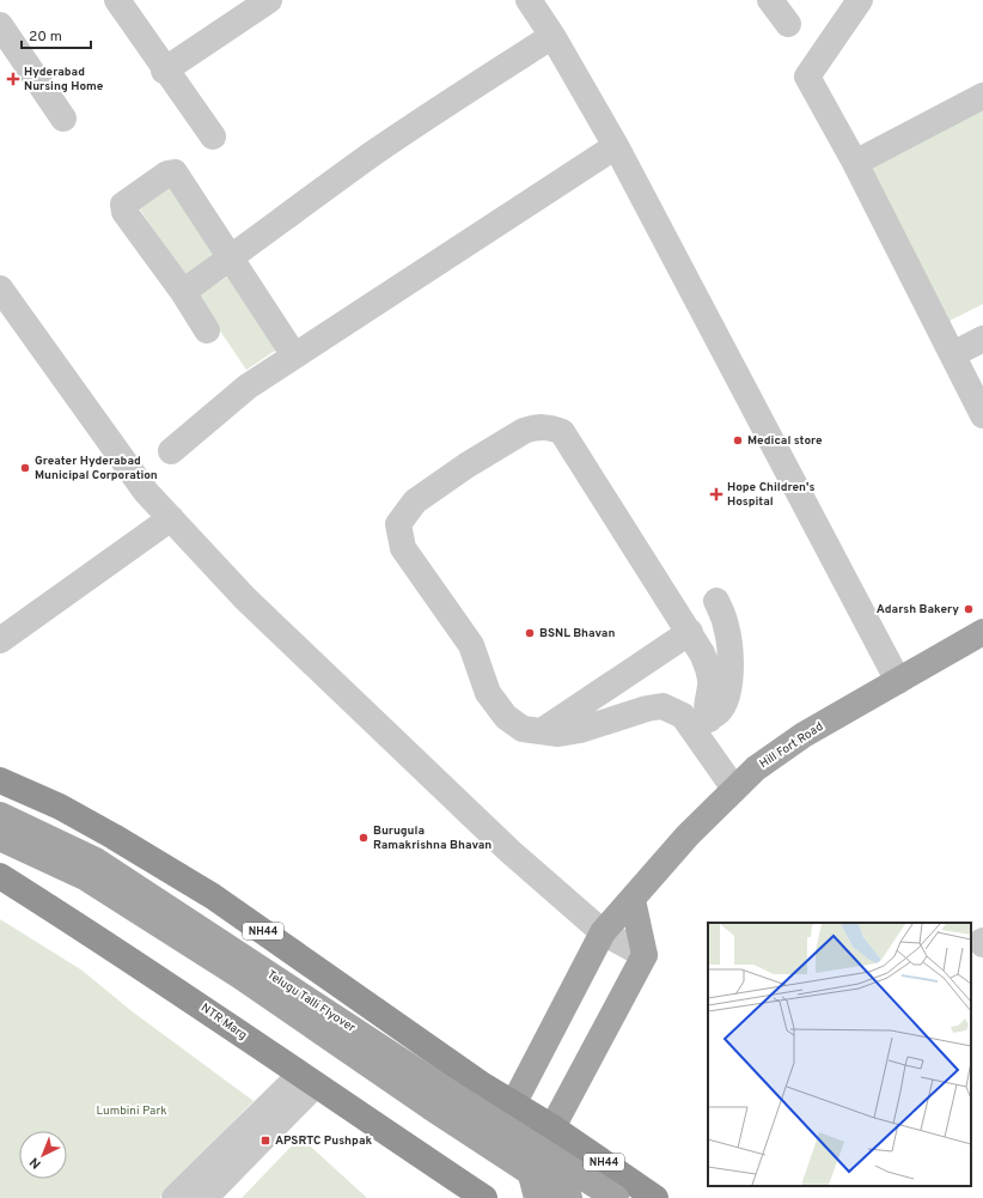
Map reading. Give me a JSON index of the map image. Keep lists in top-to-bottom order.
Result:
{
  "streets": {
    "highway": ["NH44", "NTR Marg"],
    "main road": ["Hill Fort Road", "Telugu Talli Flyover"]
  },
  "crossings": [
    ["Hill Fort Road", "NH44"]
  ],
  "parks": ["Lumbini Park"],
  "places": {
    "health": ["Hyderabad Nursing Home", "Hope Children's Hospital"],
    "other": [
      "Medical store",
      "Greater Hyderabad Municipal Corporation",
      "Adarsh Bakery",
      "BSNL Bhavan",
      "Burugula Ramakrishna Bhavan"
    ],
    "transit": ["APSRTC Pushpak"]
  },
  "scale_bar": "20 m",
  "north": "bottom left"
}
